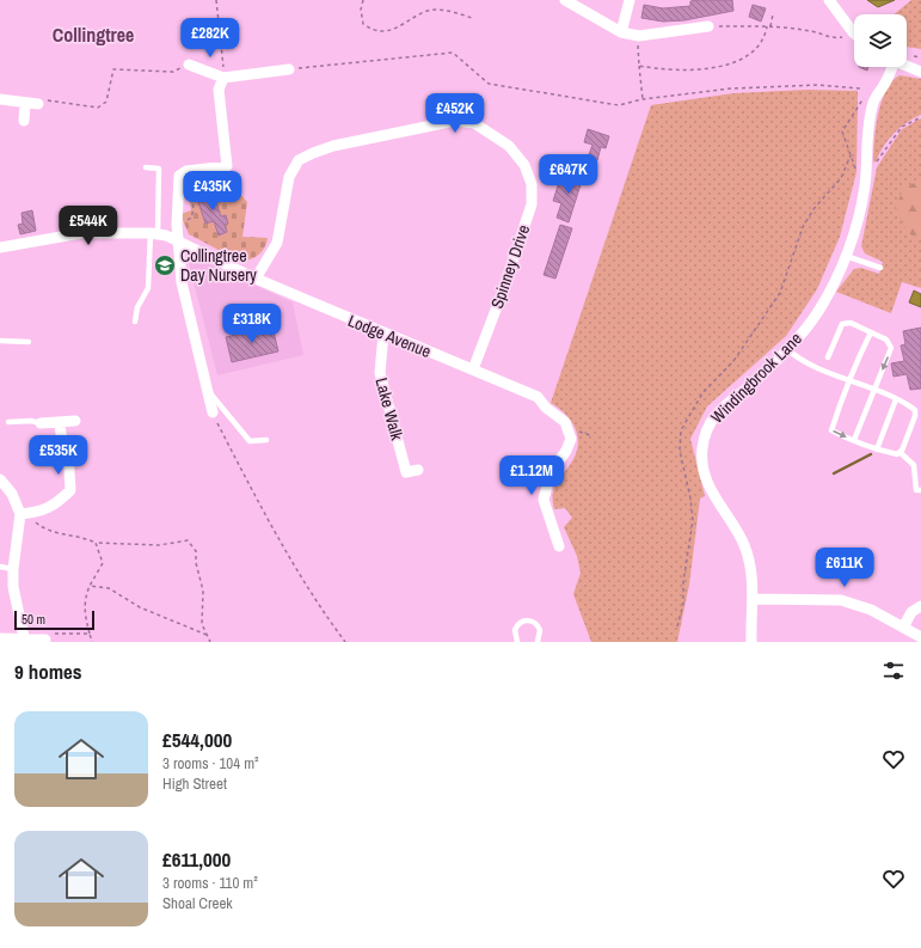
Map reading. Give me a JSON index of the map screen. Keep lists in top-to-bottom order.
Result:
{
  "streets": {
    "street": [
      "Spinney Drive",
      "Lodge Avenue",
      "Windingbrook Lane",
      "Lake Walk"
    ]
  },
  "crossings": [
    ["Spinney Drive", "Lodge Avenue"],
    ["Lodge Avenue", "Lake Walk"]
  ],
  "districts": ["Collingtree"],
  "places": {
    "school or university": ["Collingtree Day Nursery"]
  },
  "scale_bar": "50 m",
  "page": {
    "price": [
      "£282K",
      "£452K",
      "£647K",
      "£435K",
      "£544K",
      "£318K",
      "£535K",
      "£1.12M",
      "£611K"
    ],
    "scale": "50 m",
    "heading": "9 homes",
    "list": [
      {
        "name": "£544,000",
        "note": "3 rooms · 104 m² · High Street"
      },
      {
        "name": "£611,000",
        "note": "3 rooms · 110 m² · Shoal Creek"
      }
    ]
  }
}
